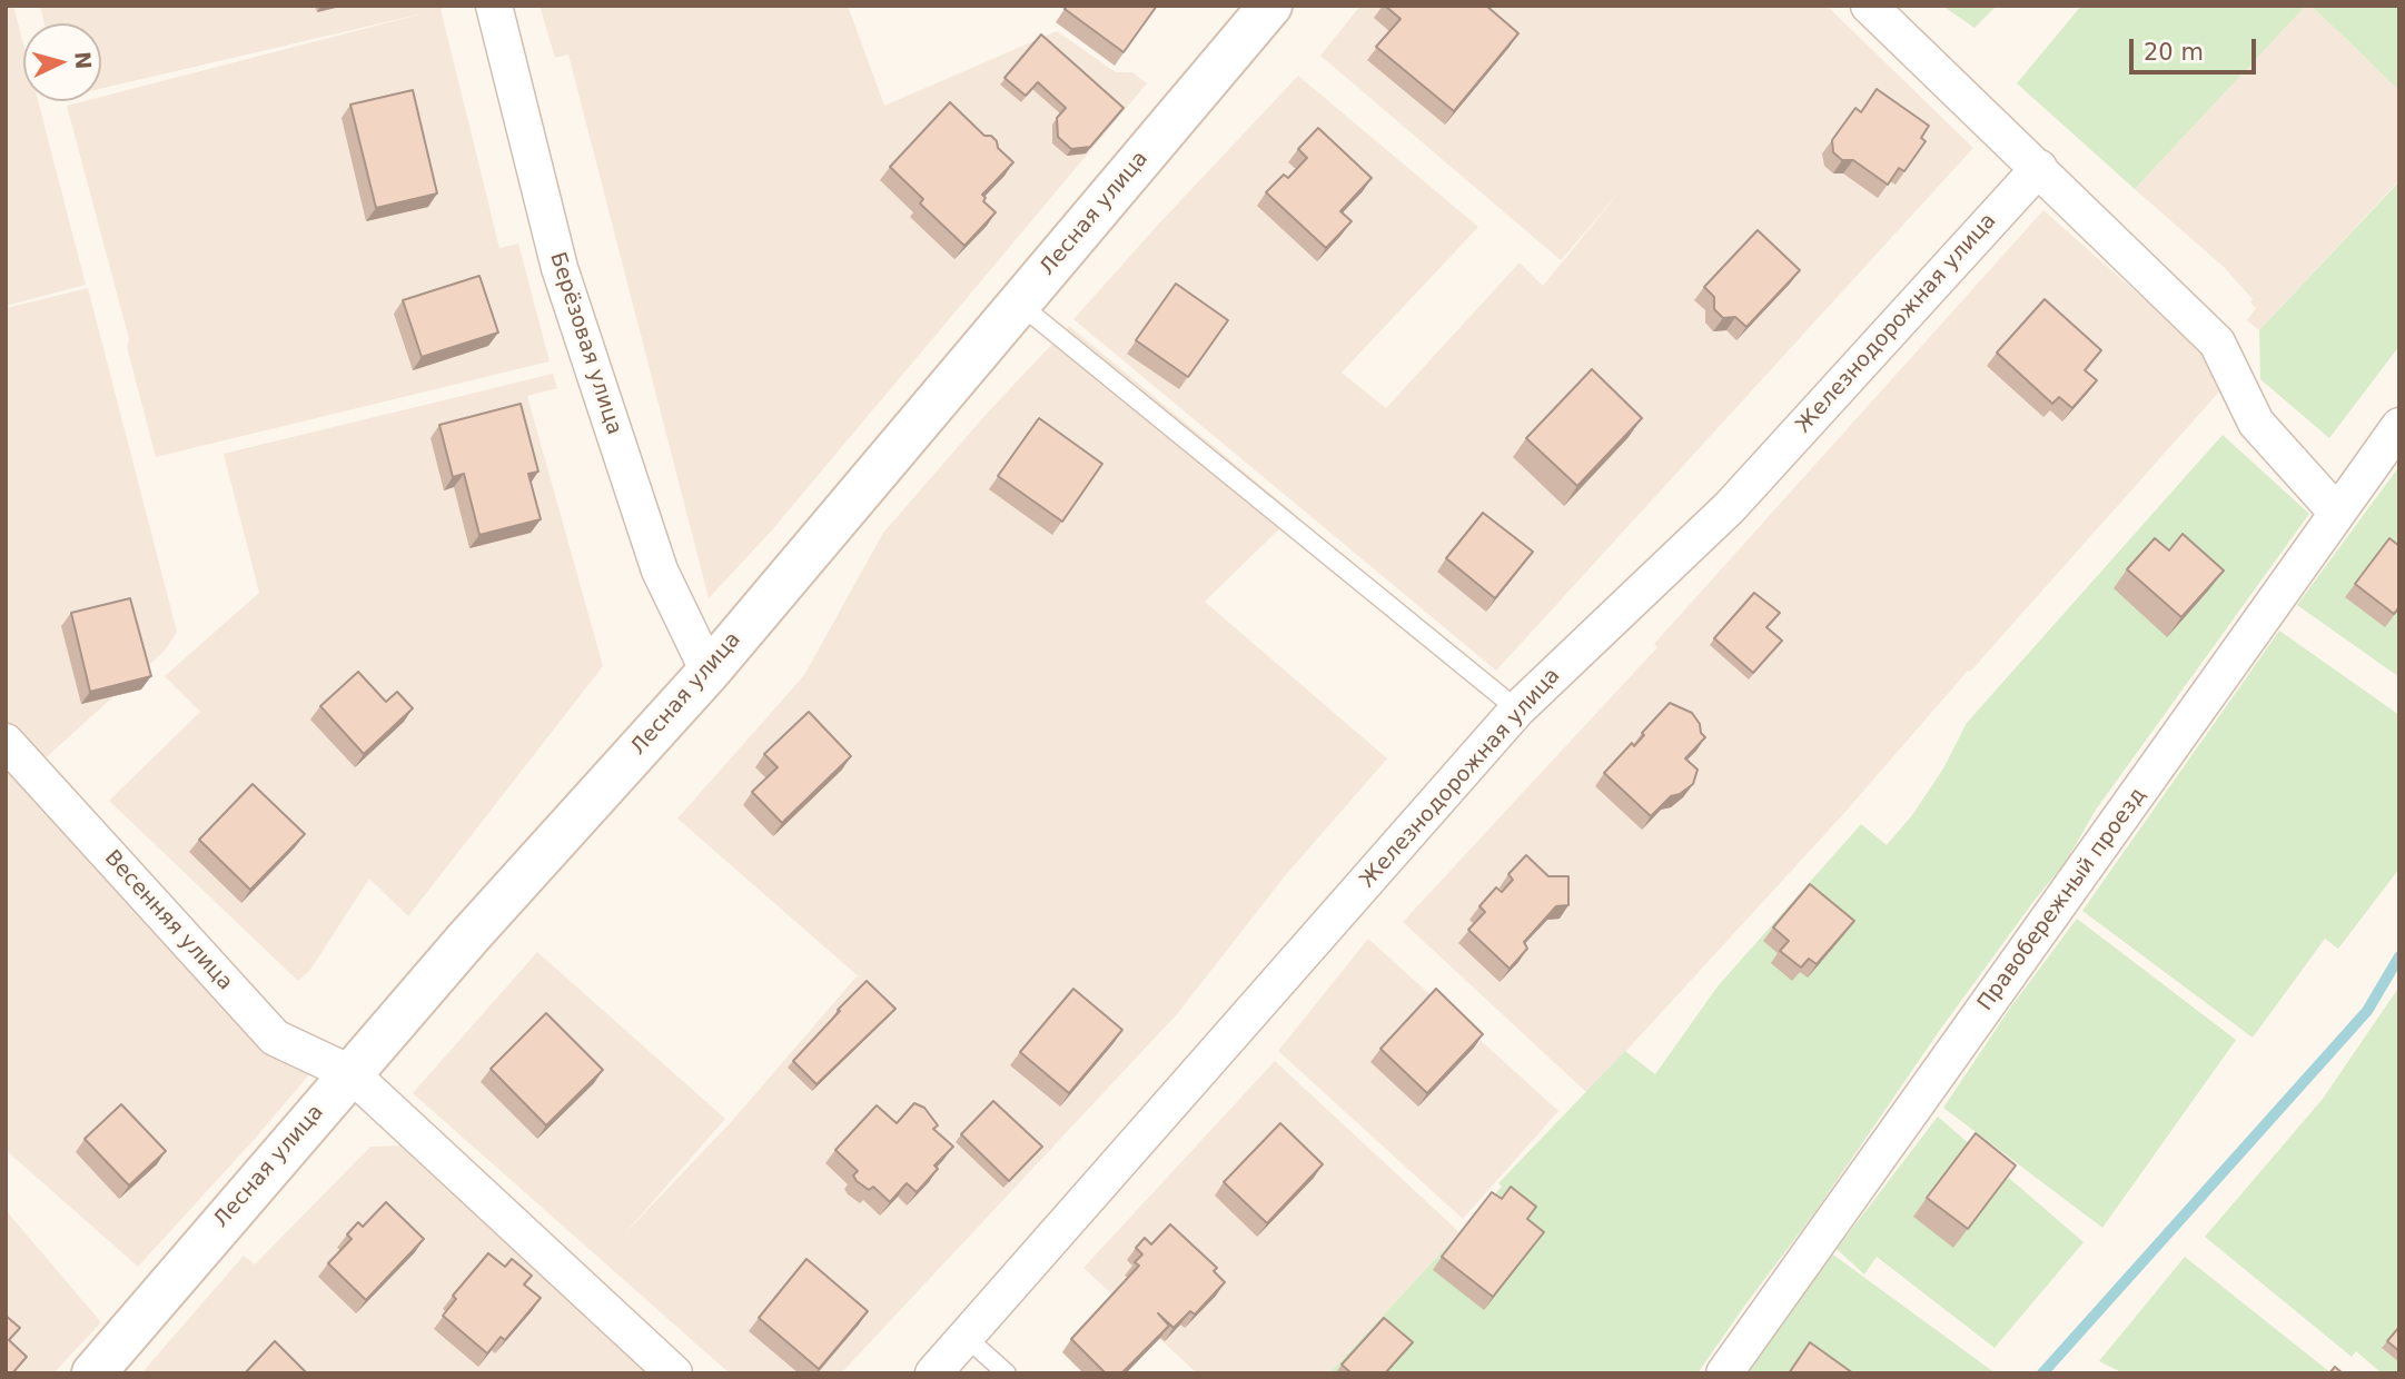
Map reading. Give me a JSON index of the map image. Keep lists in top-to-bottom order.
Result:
{
  "streets": {
    "street": [
      "Лесная улица",
      "Железнодорожная улица",
      "Берёзовая улица",
      "Правобережный проезд",
      "Весенняя улица"
    ]
  },
  "crossings": [
    ["Лесная улица", "Берёзовая улица"],
    ["Лесная улица", "Весенняя улица"]
  ],
  "scale_bar": "20 m",
  "north": "right"
}
